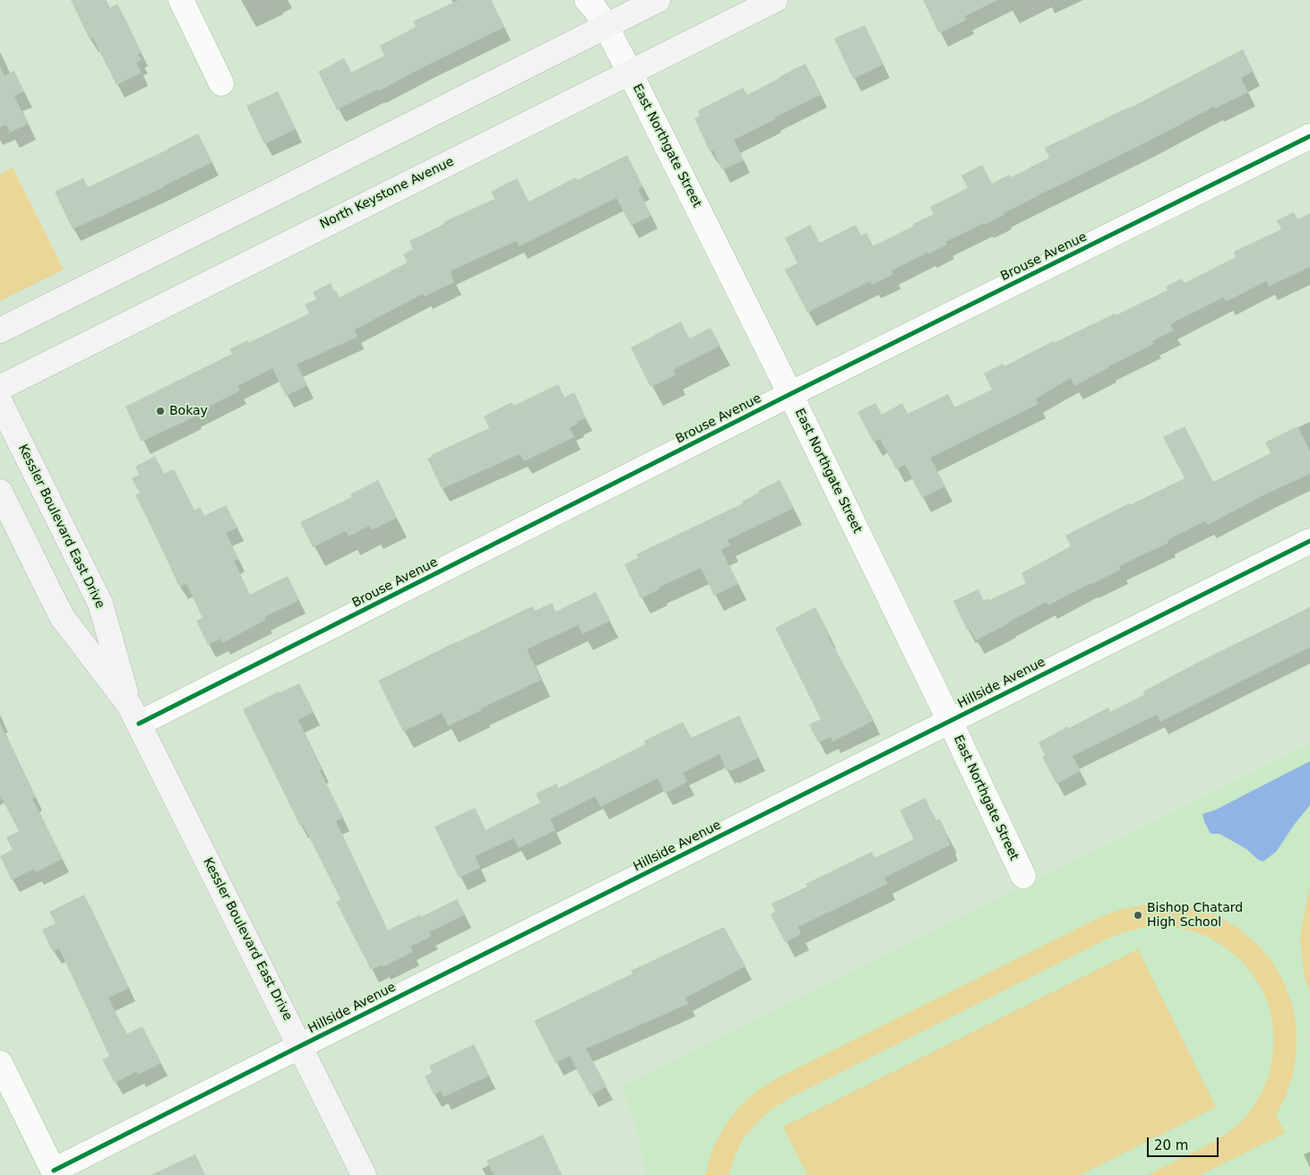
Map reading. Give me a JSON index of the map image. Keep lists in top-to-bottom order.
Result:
{
  "streets": {
    "main road": ["North Keystone Avenue", "Kessler Boulevard East Drive"],
    "street": ["East Northgate Street", "Brouse Avenue", "Hillside Avenue"]
  },
  "crossings": [
    ["East Northgate Street", "North Keystone Avenue"],
    ["East Northgate Street", "Brouse Avenue"],
    ["East Northgate Street", "Hillside Avenue"],
    ["Brouse Avenue", "Kessler Boulevard East Drive"],
    ["Kessler Boulevard East Drive", "Hillside Avenue"]
  ],
  "places": ["Bokay", "Bishop Chatard High School"],
  "scale_bar": "20 m"
}
